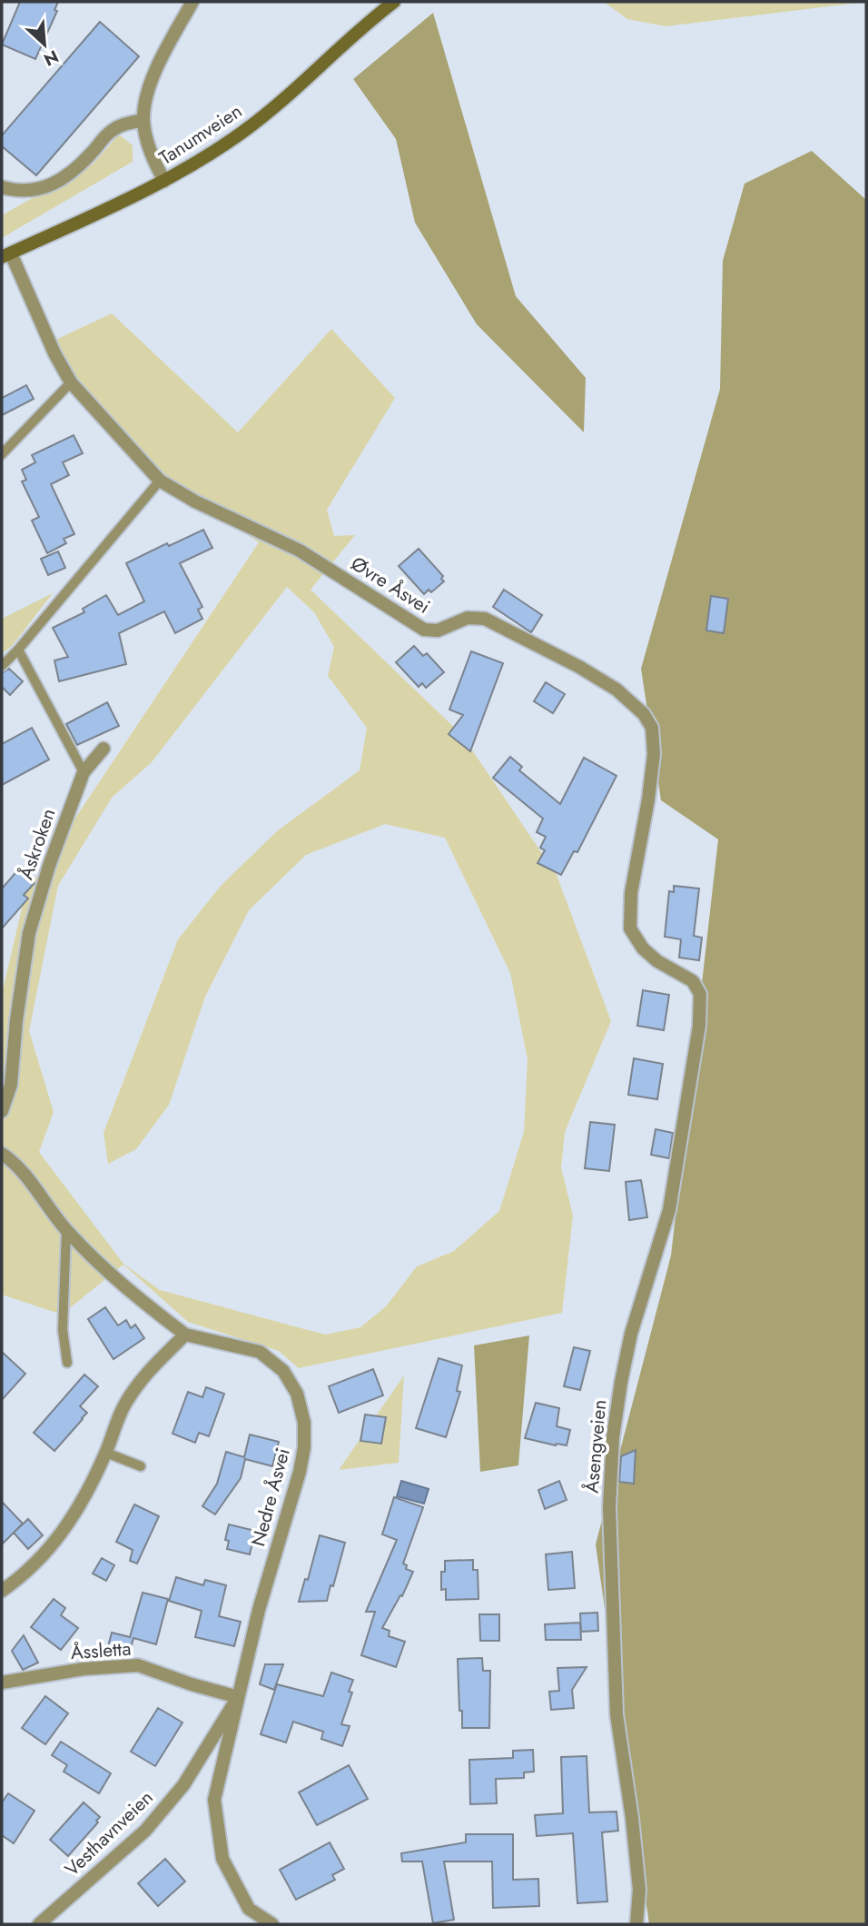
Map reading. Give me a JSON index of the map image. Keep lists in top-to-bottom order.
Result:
{
  "streets": {
    "main road": ["Tanumveien"],
    "street": [
      "Øvre Åsvei",
      "Åskroken",
      "Åsengveien",
      "Nedre Åsvei",
      "Åssletta",
      "Vesthavnveien"
    ]
  },
  "crossings": [
    ["Tanumveien", "Øvre Åsvei"],
    ["Øvre Åsvei", "Åsengveien"],
    ["Nedre Åsvei", "Åssletta"],
    ["Nedre Åsvei", "Vesthavnveien"],
    ["Åssletta", "Vesthavnveien"]
  ],
  "north": "bottom right"
}
